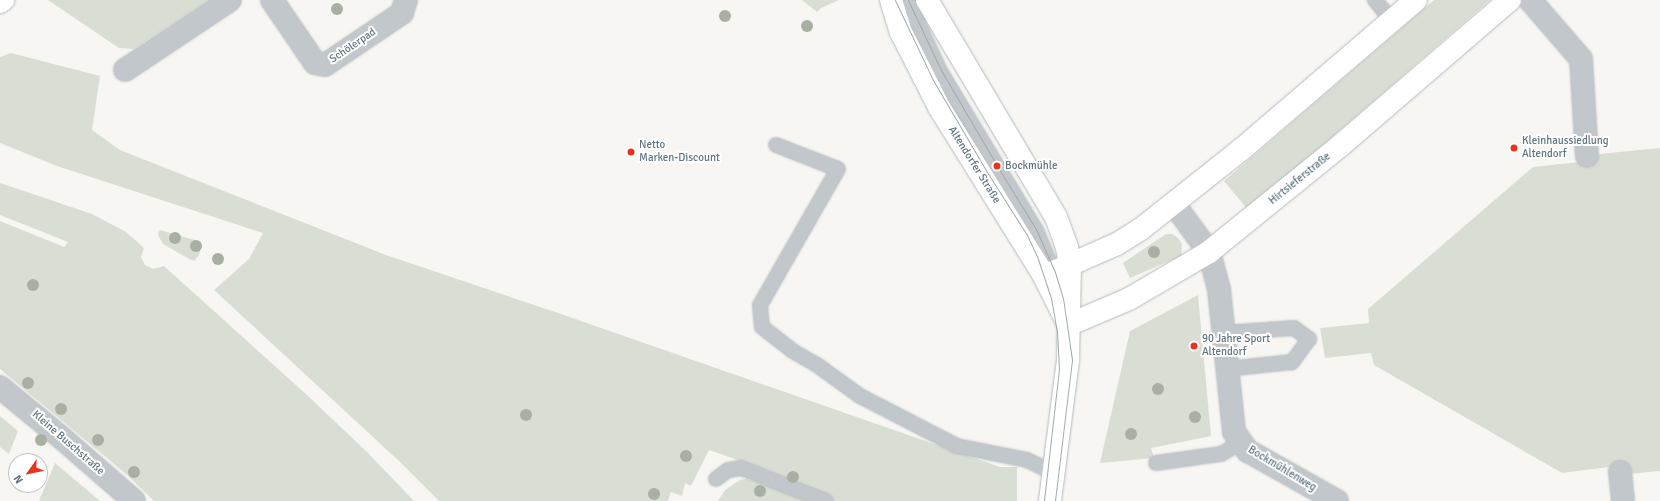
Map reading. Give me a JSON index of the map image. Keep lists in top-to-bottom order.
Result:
{
  "streets": {
    "main road": ["Altendorfer Straße", "Hirtsieferstraße"],
    "street": ["Schölerpad", "Kleine Buschstraße", "Bockmühlenweg"]
  },
  "crossings": [
    ["Altendorfer Straße", "Hirtsieferstraße"],
    ["Hirtsieferstraße", "Bockmühlenweg"]
  ],
  "places": [
    "Kleinhaussiedlung Altendorf",
    "Netto Marken-Discount",
    "Bockmühle",
    "90 Jahre Sport Altendorf"
  ],
  "north": "bottom left"
}
